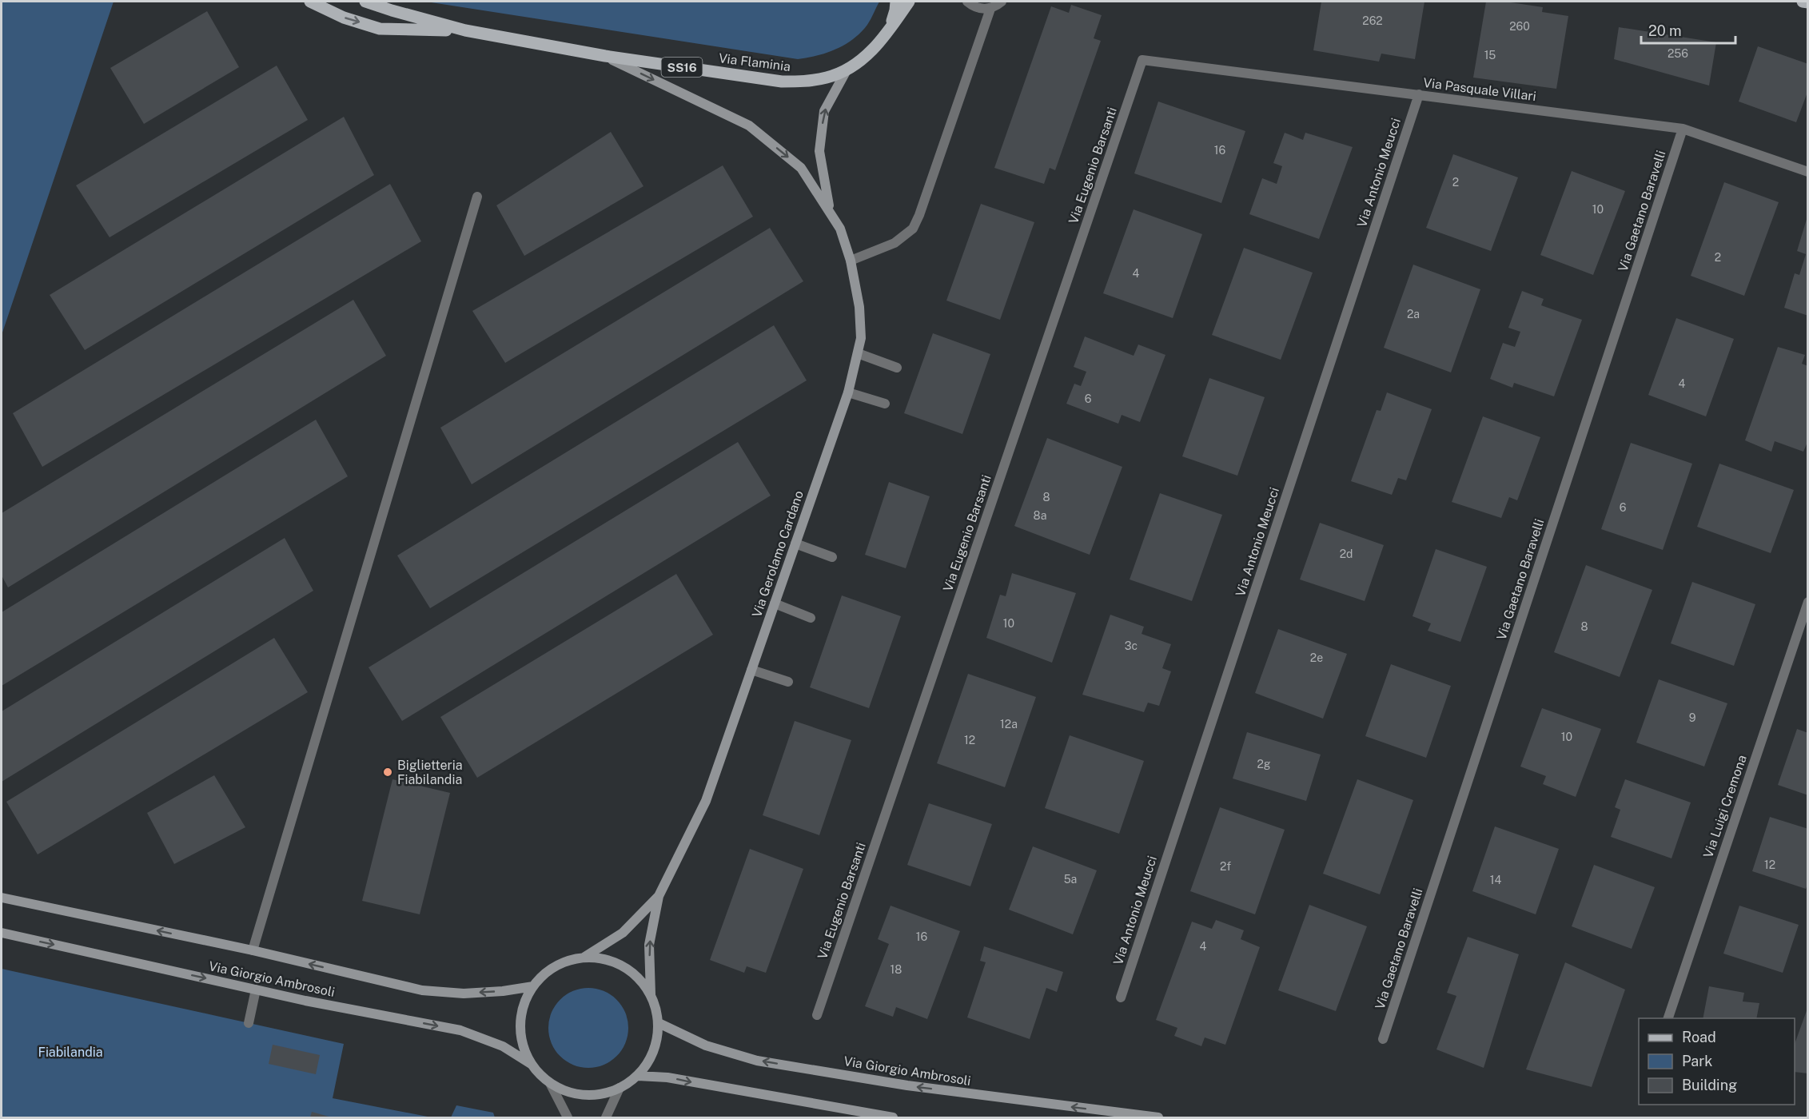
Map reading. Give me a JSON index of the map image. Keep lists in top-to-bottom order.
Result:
{
  "streets": {
    "main road": [
      "Via Flaminia",
      "SS16",
      "Via Gerolamo Cardano",
      "Via Giorgio Ambrosoli"
    ],
    "street": [
      "Via Pasquale Villari",
      "Via Eugenio Barsanti",
      "Via Antonio Meucci",
      "Via Gaetano Baravelli",
      "Via Luigi Cremona"
    ]
  },
  "crossings": [
    ["Via Flaminia", "Via Gerolamo Cardano"],
    ["Via Pasquale Villari", "Via Eugenio Barsanti"],
    ["Via Pasquale Villari", "Via Antonio Meucci"],
    ["Via Pasquale Villari", "Via Gaetano Baravelli"],
    ["Via Gerolamo Cardano", "Via Giorgio Ambrosoli"]
  ],
  "parks": ["Fiabilandia"],
  "places": ["Biglietteria Fiabilandia"],
  "house_numbers": [
    "262",
    "260",
    "256",
    "15",
    "16",
    "2",
    "10",
    "2",
    "4",
    "2a",
    "4",
    "6",
    "8",
    "6",
    "8a",
    "2d",
    "10",
    "8",
    "3c",
    "2e",
    "9",
    "12a",
    "10",
    "12",
    "2g",
    "12",
    "2f",
    "5a",
    "14",
    "16",
    "4",
    "18"
  ],
  "legend": ["Road", "Park", "Building"],
  "scale_bar": "20 m"
}
